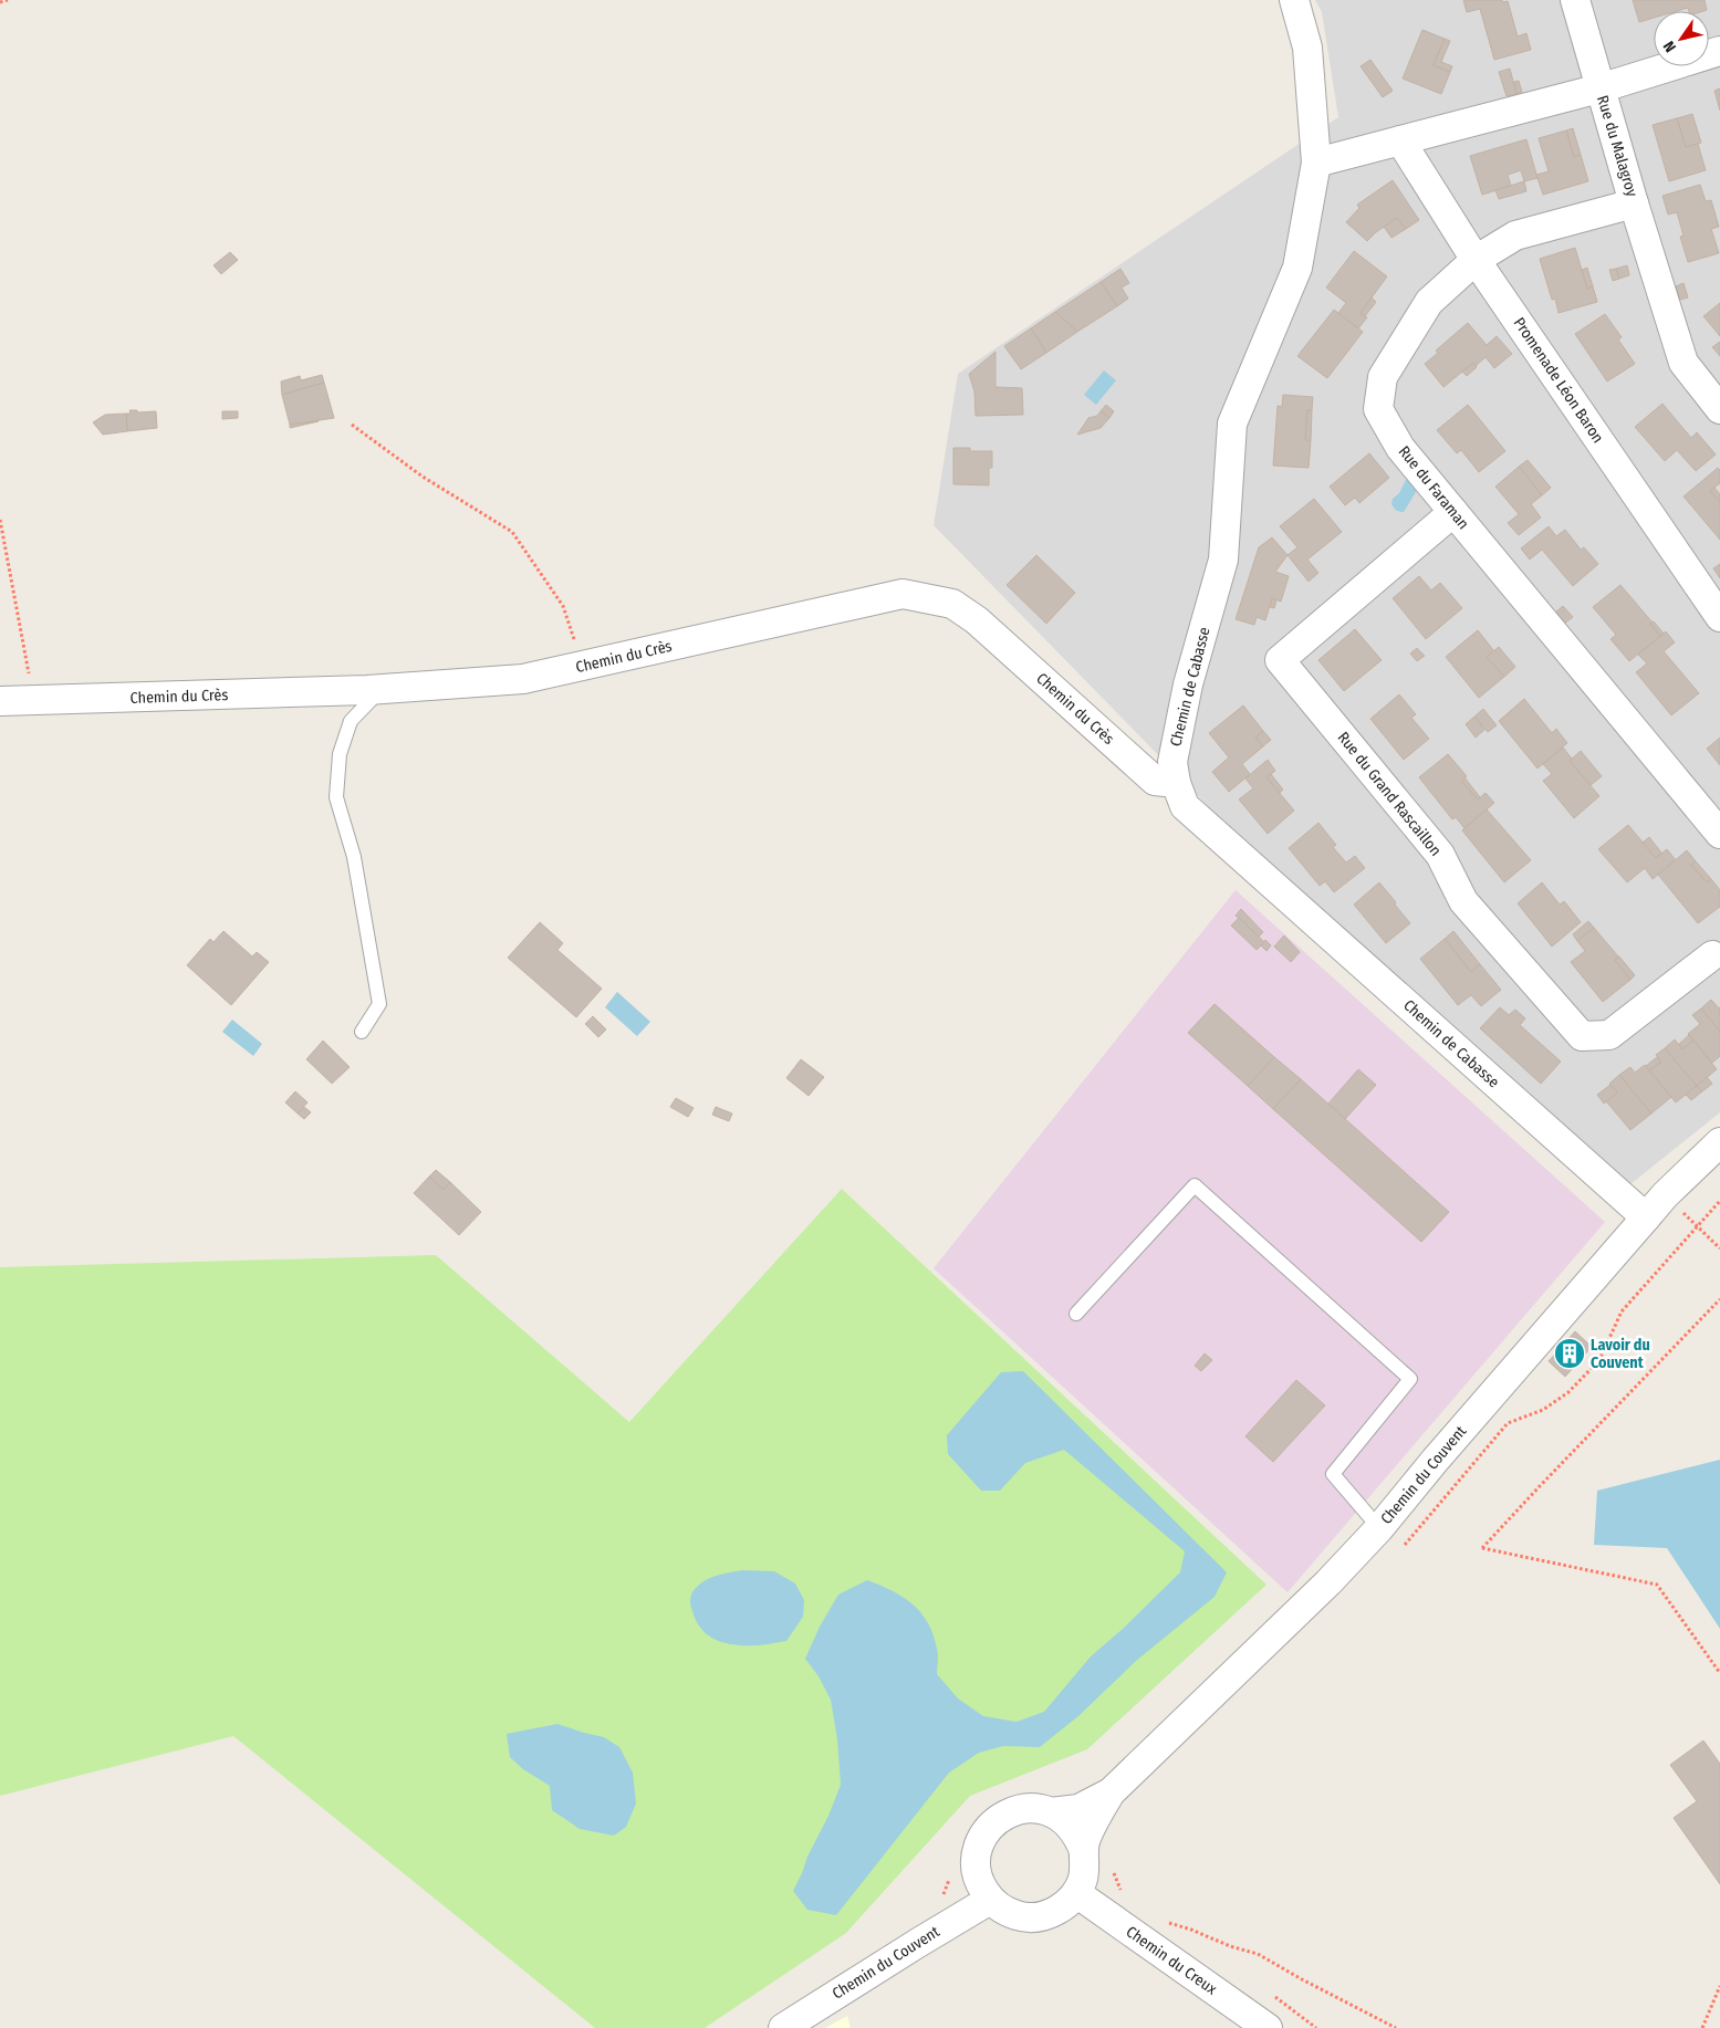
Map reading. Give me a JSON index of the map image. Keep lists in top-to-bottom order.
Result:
{
  "streets": {
    "street": [
      "Rue du Malagroy",
      "Promenade Léon Baron",
      "Rue du Faraman",
      "Chemin du Crès",
      "Chemin de Cabasse",
      "Rue du Grand Rascaillon",
      "Chemin du Couvent",
      "Chemin du Creux"
    ]
  },
  "crossings": [
    ["Rue du Malagroy", "Promenade Léon Baron"],
    ["Rue du Malagroy", "Rue du Faraman"],
    ["Rue du Malagroy", "Chemin de Cabasse"],
    ["Promenade Léon Baron", "Rue du Faraman"],
    ["Rue du Faraman", "Rue du Grand Rascaillon"],
    ["Chemin du Crès", "Chemin de Cabasse"],
    ["Chemin de Cabasse", "Chemin du Couvent"],
    ["Chemin du Couvent", "Chemin du Creux"]
  ],
  "places": {
    "building": ["Lavoir du Couvent"]
  },
  "north": "bottom left"
}
